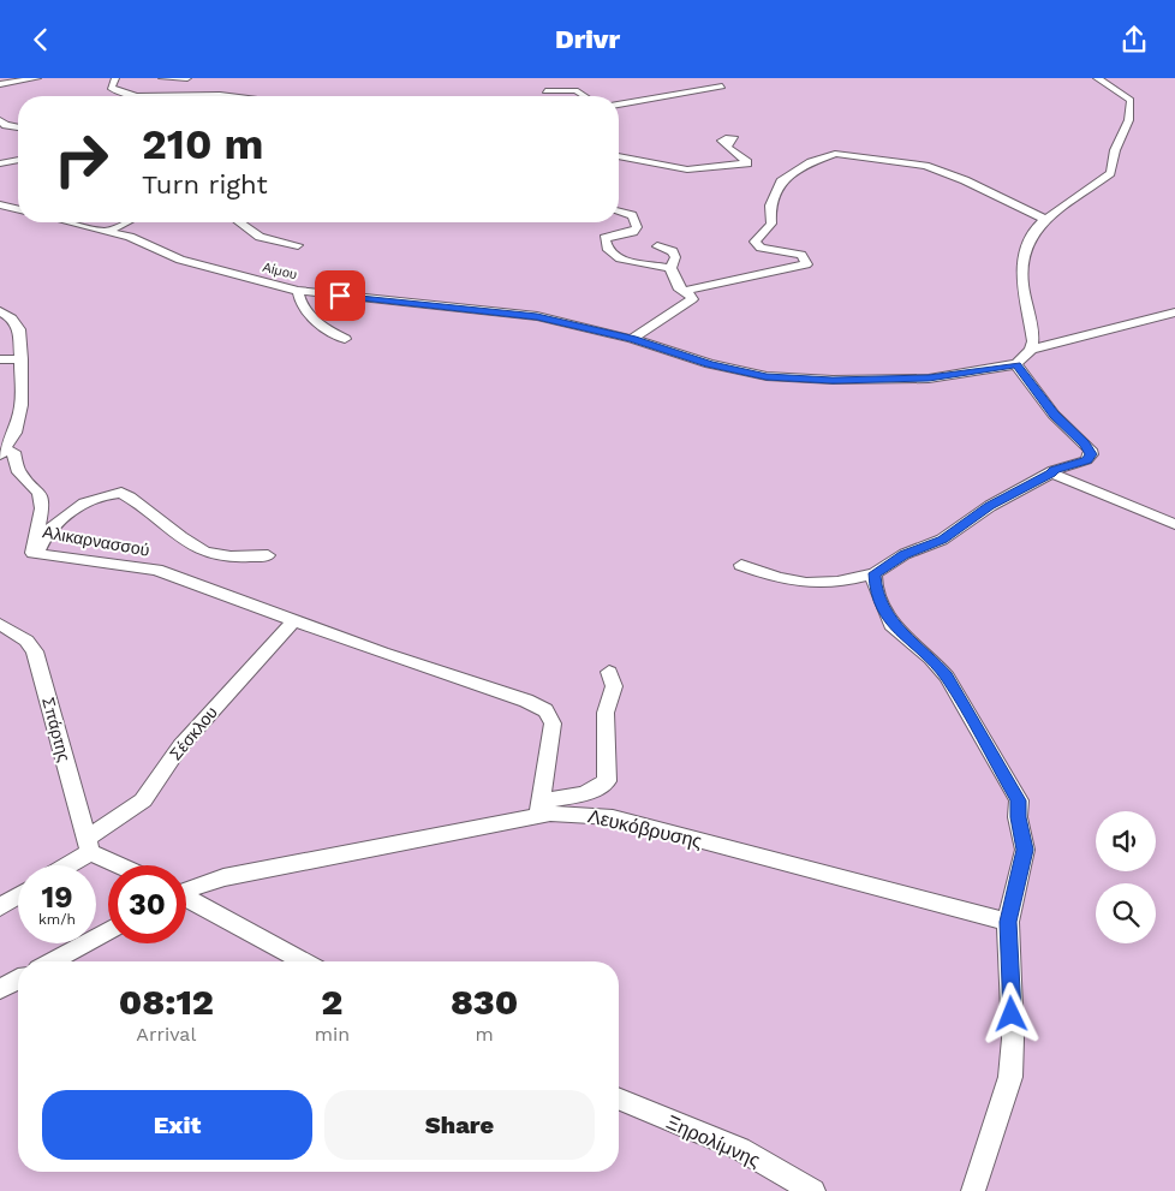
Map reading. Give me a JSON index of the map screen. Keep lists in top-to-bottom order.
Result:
{
  "streets": {
    "street": [
      "Αίμου",
      "Αλικαρνασσού",
      "Σπάρτης",
      "Σέσκλου",
      "Λευκόβρυσης",
      "Ξηρολίμνης"
    ]
  },
  "crossings": [
    ["Αλικαρνασσού", "Σέσκλου"],
    ["Αλικαρνασσού", "Λευκόβρυσης"],
    ["Σπάρτης", "Σέσκλου"]
  ],
  "page": {
    "header": "Drivr",
    "turn": ["210 m", "Turn right"],
    "speed": "19 km/h",
    "limit": "30",
    "eta": [
      "08:12",
      "Arrival",
      "2",
      "min",
      "830",
      "m"
    ],
    "buttons": ["Exit", "Share"]
  }
}
